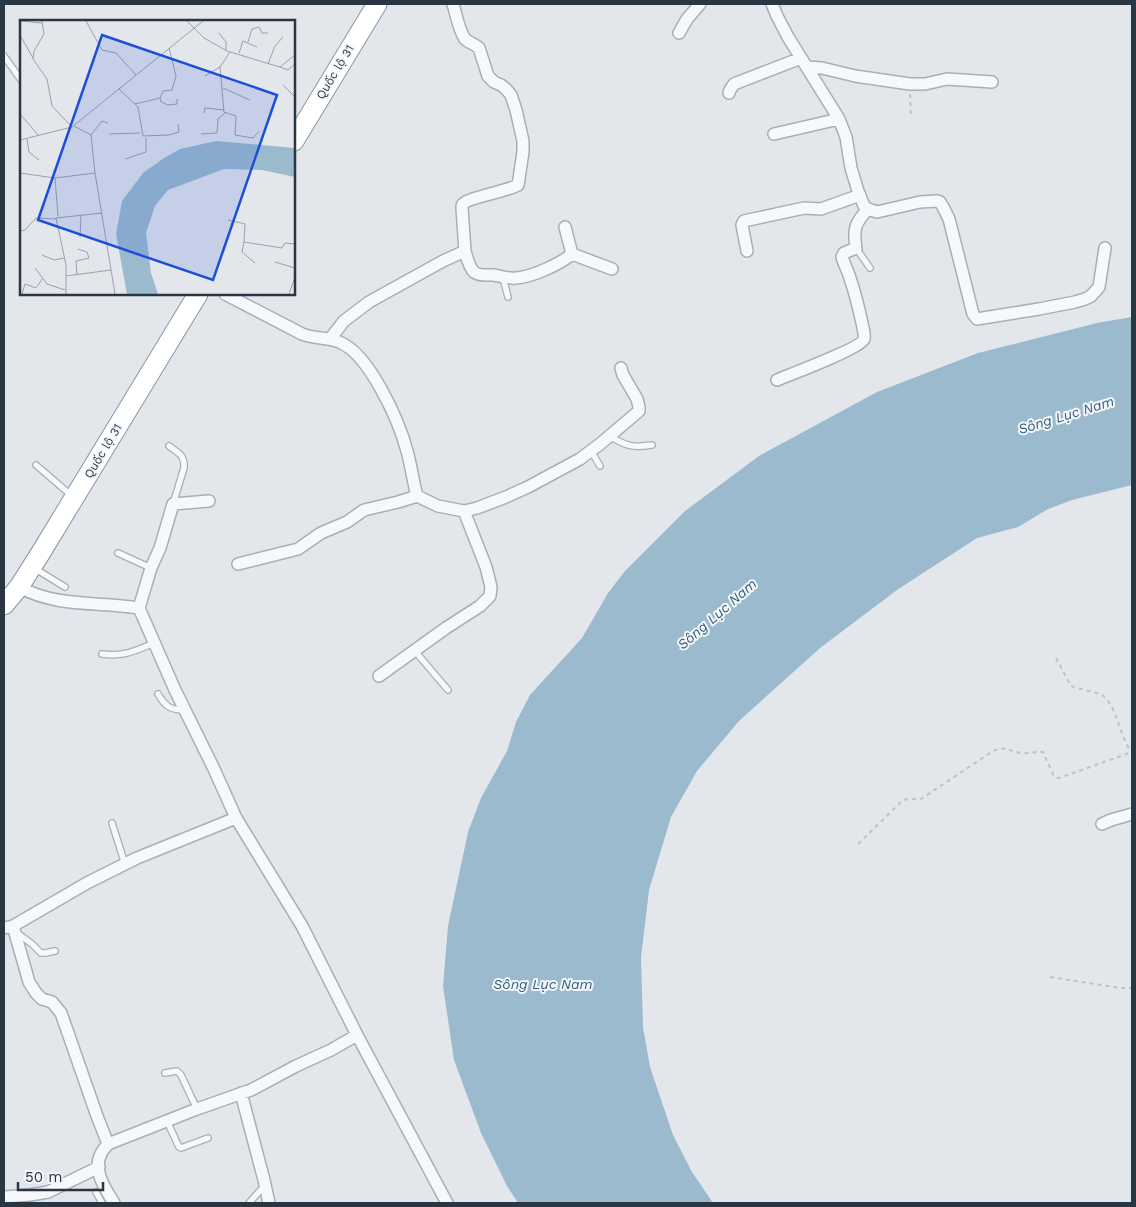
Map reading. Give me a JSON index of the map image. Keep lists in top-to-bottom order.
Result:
{
  "streets": {
    "highway": ["Quốc lộ 31"]
  },
  "water": ["Sông Lục Nam"],
  "scale_bar": "50 m"
}
